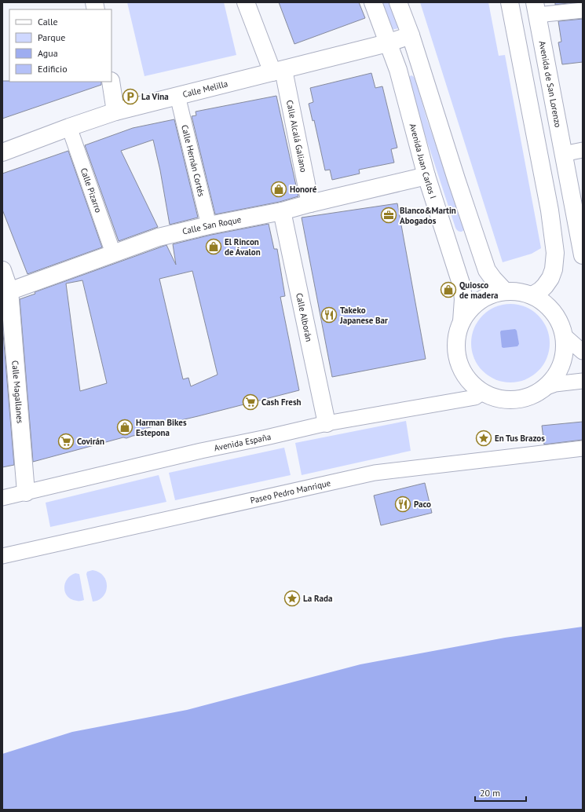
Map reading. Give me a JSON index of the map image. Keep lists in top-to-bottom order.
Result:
{
  "streets": {
    "street": [
      "Avenida de San Lorenzo",
      "Calle Melilla",
      "Calle Alcalá Galiano",
      "Calle Hernán Cortés",
      "Avenida Juan Carlos I",
      "Calle Pizarro",
      "Calle San Roque",
      "Calle Alborán",
      "Calle Magallanes",
      "Avenida España",
      "Paseo Pedro Manrique"
    ]
  },
  "crossings": [
    ["Calle Melilla", "Calle Alcalá Galiano"],
    ["Calle Melilla", "Calle Hernán Cortés"],
    ["Calle Melilla", "Avenida Juan Carlos I"],
    ["Calle Melilla", "Calle Pizarro"],
    ["Calle Alcalá Galiano", "Calle San Roque"],
    ["Calle Hernán Cortés", "Calle San Roque"],
    ["Avenida Juan Carlos I", "Calle San Roque"],
    ["Avenida Juan Carlos I", "Avenida España"],
    ["Calle Pizarro", "Calle San Roque"],
    ["Calle San Roque", "Calle Alborán"],
    ["Calle San Roque", "Calle Magallanes"],
    ["Calle Alborán", "Avenida España"],
    ["Calle Magallanes", "Avenida España"]
  ],
  "places": {
    "parking": ["La Vina"],
    "shop": [
      "Honoré",
      "El Rincon de Ávalon",
      "Quiosco de madera",
      "Harman Bikes Estepona"
    ],
    "office": ["Blanco&Martin Abogados"],
    "restaurant": ["Takeko Japanese Bar", "Paco"],
    "supermarket": ["Cash Fresh", "Covirán"],
    "place": ["En Tus Brazos", "La Rada"]
  },
  "legend": [
    "Calle",
    "Parque",
    "Agua",
    "Edificio"
  ],
  "scale_bar": "20 m"
}
